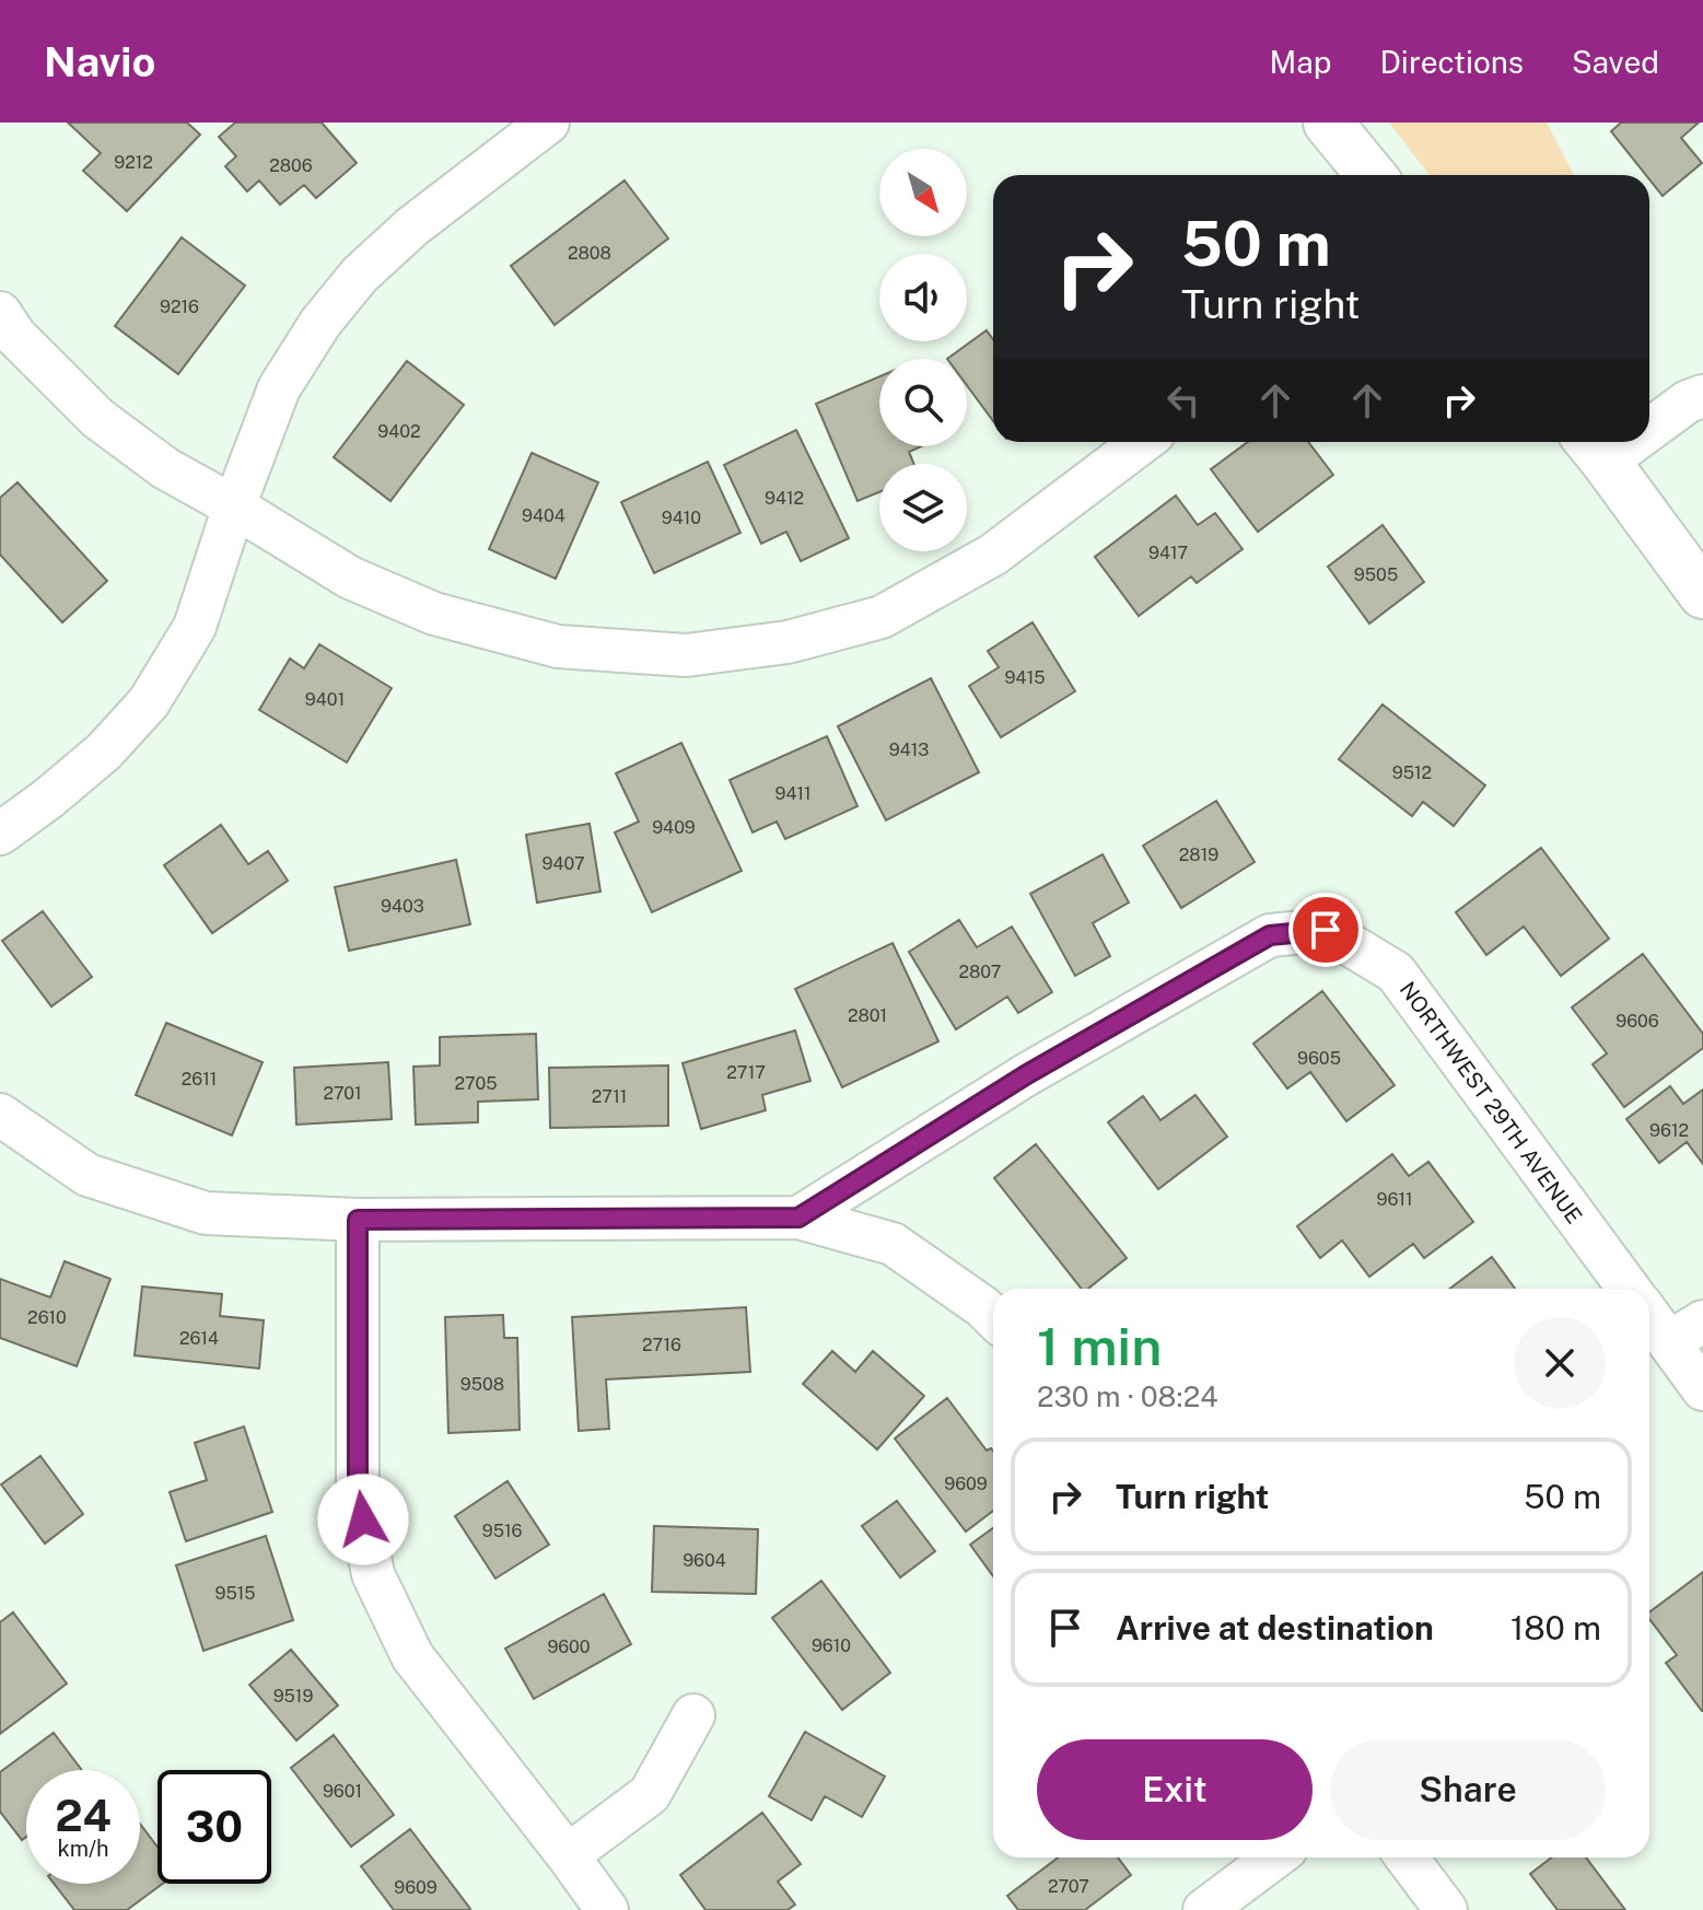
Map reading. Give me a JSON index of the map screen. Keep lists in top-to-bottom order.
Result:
{
  "streets": {
    "street": ["NORTHWEST 29TH AVENUE"]
  },
  "house_numbers": [
    "9212",
    "2806",
    "2808",
    "9216",
    "9402",
    "9412",
    "9404",
    "9410",
    "9417",
    "9505",
    "9415",
    "9401",
    "9413",
    "9512",
    "9411",
    "9409",
    "2819",
    "9407",
    "9403",
    "2807",
    "2801",
    "9606",
    "9605",
    "2717",
    "2611",
    "2705",
    "2701",
    "2711",
    "9612",
    "9611",
    "2610",
    "2614",
    "2716",
    "9508",
    "9609",
    "9516",
    "9604",
    "9515",
    "9610",
    "9600",
    "9519",
    "9601",
    "2707",
    "9609"
  ],
  "north": "bottom right",
  "page": {
    "header": "Navio",
    "nav": ["Map", "Directions", "Saved"],
    "turn": ["50 m", "Turn right"],
    "heading": ["1 min", "230 m · 08:24"],
    "list": [
      {
        "name": "Turn right",
        "value": "50 m"
      },
      {
        "name": "Arrive at destination",
        "value": "180 m"
      }
    ],
    "buttons": ["Exit", "Share"],
    "speed": "24 km/h",
    "limit": "30"
  }
}
